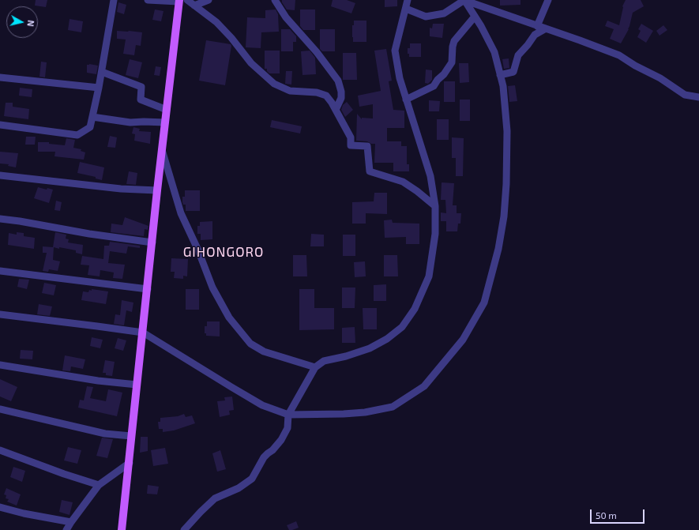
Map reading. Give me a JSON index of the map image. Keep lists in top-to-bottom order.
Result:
{
  "districts": ["GIHONGORO"],
  "scale_bar": "50 m",
  "north": "right"
}
